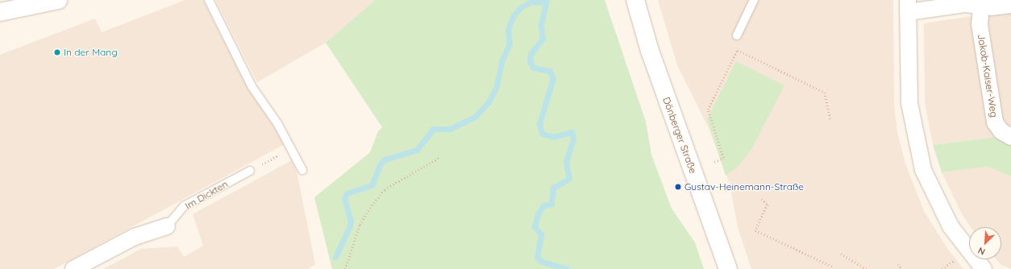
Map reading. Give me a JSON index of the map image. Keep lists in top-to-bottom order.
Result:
{
  "streets": {
    "street": ["Jakob-Kaiser-Weg", "Dönberger Straße", "Im Dickten"]
  },
  "places": ["In der Mang", "Gustav-Heinemann-Straße"],
  "north": "bottom left"
}
